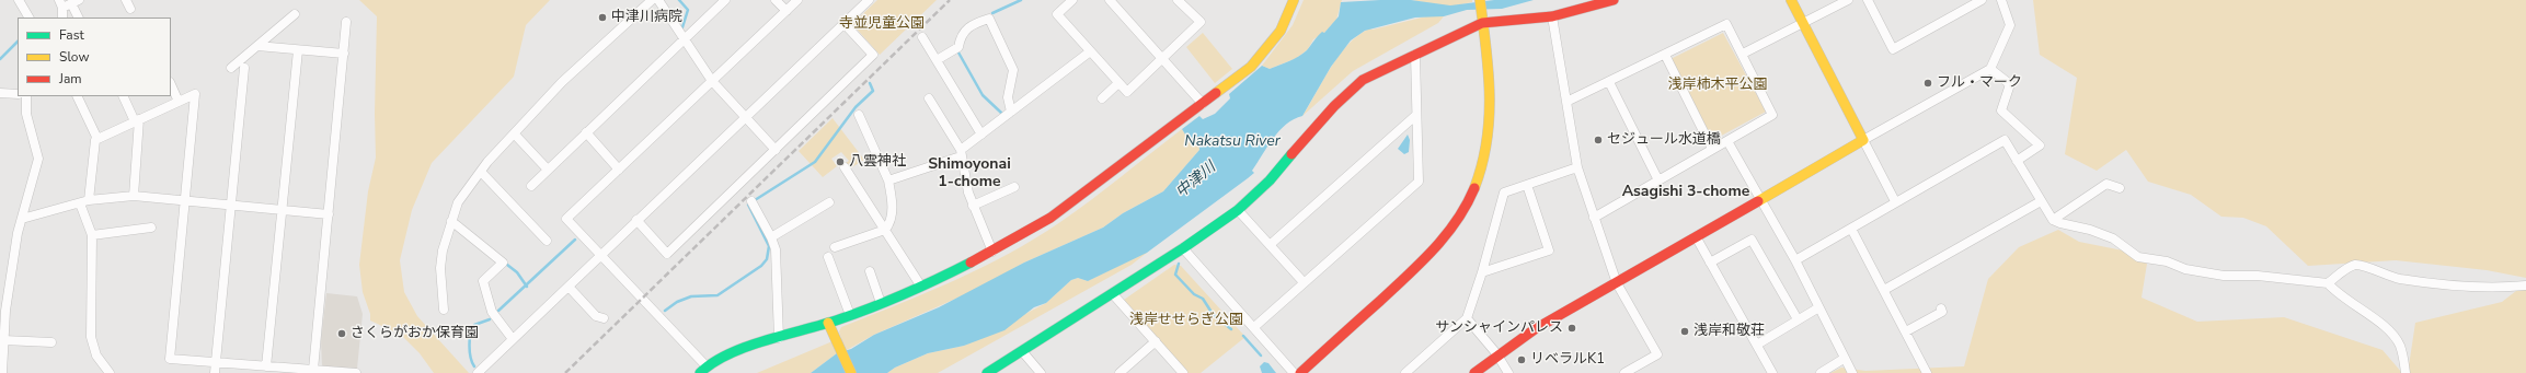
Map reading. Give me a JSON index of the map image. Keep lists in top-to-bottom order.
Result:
{
  "districts": ["Shimoyonai 1-chome", "Asagishi 3-chome"],
  "water": ["Nakatsu River", "中津川"],
  "parks": ["寺並児童公園", "浅岸柿木平公園", "浅岸せせらぎ公園"],
  "places": [
    "中津川病院",
    "フル・マーク",
    "セジュール水道橋",
    "八雲神社",
    "サンシャインパレス",
    "浅岸和敬荘",
    "さくらがおか保育園",
    "リベラルK1"
  ],
  "legend": ["Fast", "Slow", "Jam"]
}
